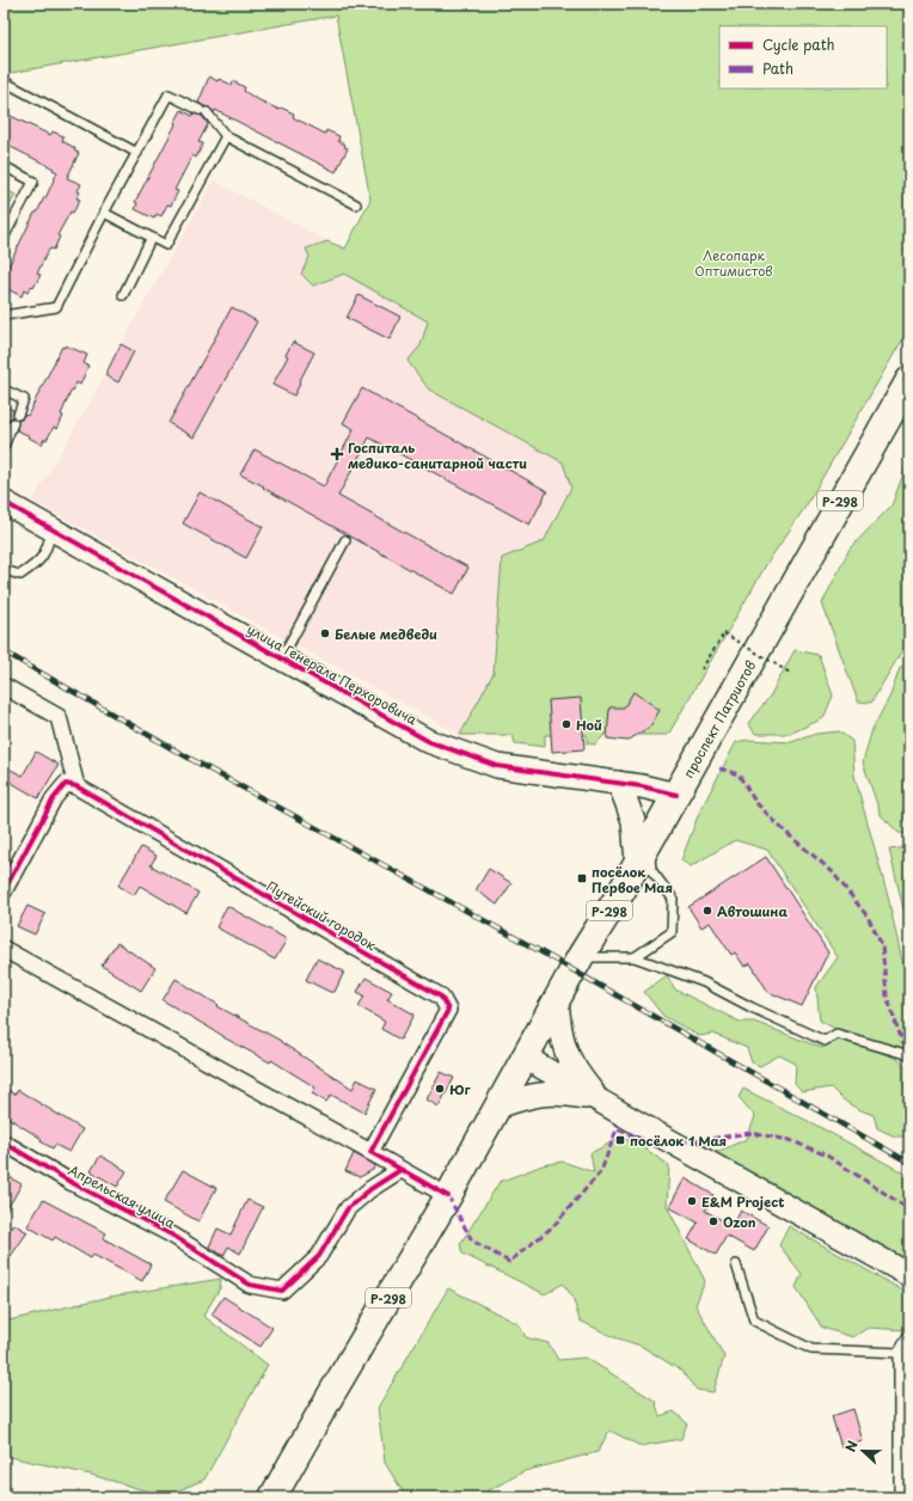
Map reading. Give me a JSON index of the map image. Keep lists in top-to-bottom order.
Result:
{
  "streets": {
    "highway": ["Р-298", "проспект Патриотов"],
    "street": ["улица Генерала Перхоровича", "Путейский городок", "Апрельская улица"]
  },
  "crossings": [
    ["Р-298", "проспект Патриотов"],
    ["улица Генерала Перхоровича", "проспект Патриотов"]
  ],
  "parks": ["Лесопарк Оптимистов"],
  "places": {
    "health": ["Госпиталь медико-санитарной части"],
    "other": [
      "Белые медведи",
      "Ной",
      "Автошина",
      "Юг",
      "E&M Project",
      "Ozon"
    ],
    "transit": ["посёлок Первое Мая", "посёлок 1 Мая"]
  },
  "legend": ["Cycle path", "Path"],
  "north": "left"
}
